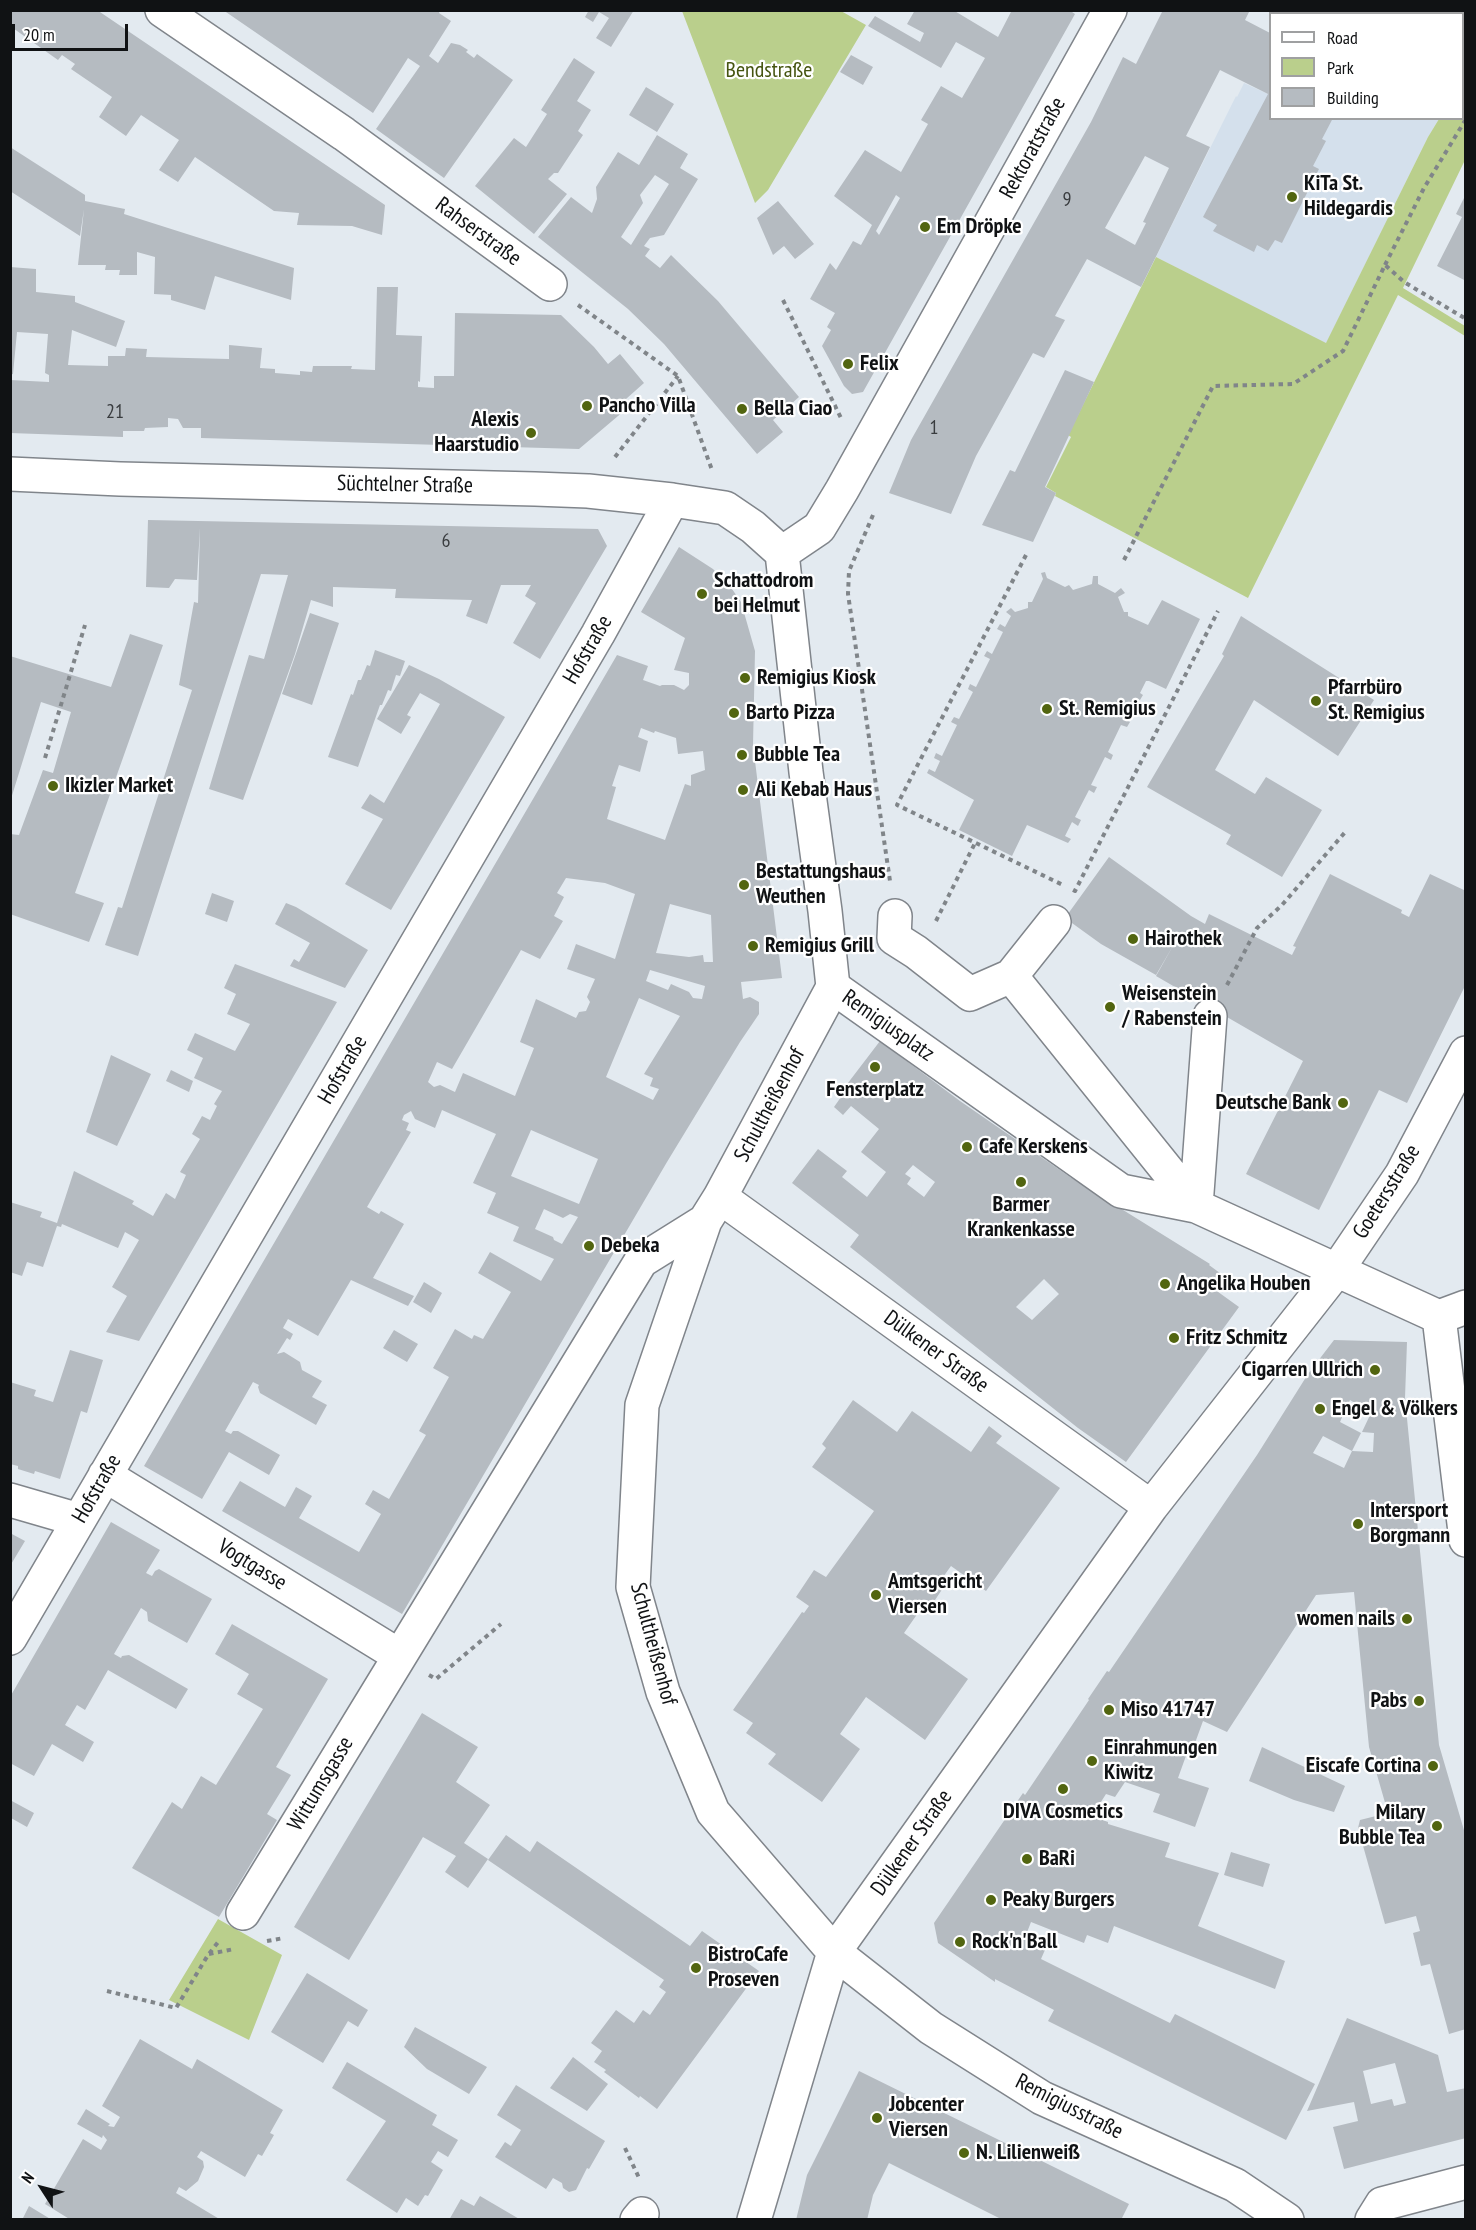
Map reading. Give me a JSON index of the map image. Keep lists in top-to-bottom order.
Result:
{
  "streets": {
    "street": [
      "Rektoratstraße",
      "Rahserstraße",
      "Süchtelner Straße",
      "Hofstraße",
      "Remigiusplatz",
      "Schultheißenhof",
      "Goetersstraße",
      "Dülkener Straße",
      "Vogtgasse",
      "Wittumsgasse",
      "Remigiusstraße"
    ]
  },
  "crossings": [
    ["Rektoratstraße", "Süchtelner Straße"],
    ["Rektoratstraße", "Remigiusplatz"],
    ["Süchtelner Straße", "Hofstraße"],
    ["Süchtelner Straße", "Remigiusplatz"],
    ["Hofstraße", "Vogtgasse"],
    ["Remigiusplatz", "Schultheißenhof"],
    ["Remigiusplatz", "Goetersstraße"],
    ["Schultheißenhof", "Dülkener Straße"],
    ["Schultheißenhof", "Vogtgasse"],
    ["Schultheißenhof", "Wittumsgasse"],
    ["Schultheißenhof", "Remigiusstraße"],
    ["Goetersstraße", "Dülkener Straße"],
    ["Dülkener Straße", "Remigiusstraße"],
    ["Vogtgasse", "Wittumsgasse"]
  ],
  "parks": ["Bendstraße"],
  "places": [
    "KiTa St. Hildegardis",
    "Em Dröpke",
    "Felix",
    "Pancho Villa",
    "Bella Ciao",
    "Alexis Haarstudio",
    "Schattodrom bei Helmut",
    "Remigius Kiosk",
    "Pfarrbüro St. Remigius",
    "St. Remigius",
    "Barto Pizza",
    "Bubble Tea",
    "Ikizler Market",
    "Ali Kebab Haus",
    "Bestattungshaus Weuthen",
    "Hairothek",
    "Remigius Grill",
    "Weisenstein / Rabenstein",
    "Fensterplatz",
    "Deutsche Bank",
    "Cafe Kerskens",
    "Barmer Krankenkasse",
    "Debeka",
    "Angelika Houben",
    "Fritz Schmitz",
    "Cigarren Ullrich",
    "Engel & Völkers",
    "Intersport Borgmann",
    "Amtsgericht Viersen",
    "women nails",
    "Pabs",
    "Miso 41747",
    "Einrahmungen Kiwitz",
    "Eiscafe Cortina",
    "DIVA Cosmetics",
    "Milary Bubble Tea",
    "BaRi",
    "Peaky Burgers",
    "Rock'n'Ball",
    "BistroCafe Proseven",
    "Jobcenter Viersen",
    "N. Lilienweiß"
  ],
  "house_numbers": [
    "9",
    "21",
    "1",
    "6"
  ],
  "legend": ["Road", "Park", "Building"],
  "scale_bar": "20 m",
  "north": "top left"
}
